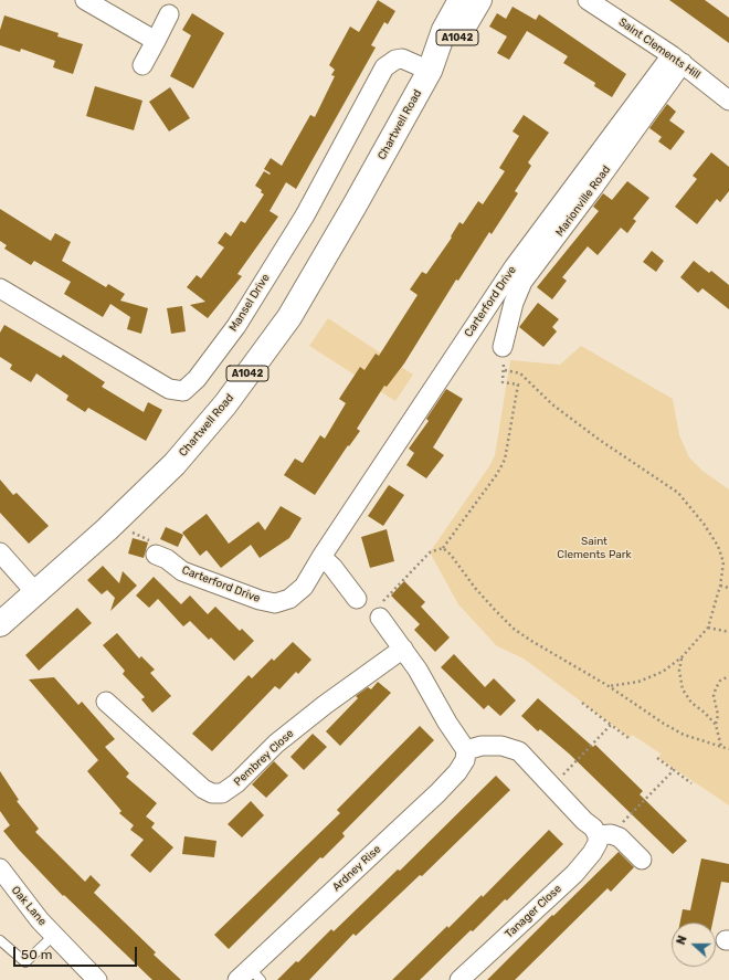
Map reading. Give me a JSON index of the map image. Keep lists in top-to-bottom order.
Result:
{
  "streets": {
    "highway": ["A1042", "Chartwell Road"],
    "street": [
      "Saint Clements Hill",
      "Marionville Road",
      "Carterford Drive",
      "Mansel Drive",
      "Pembrey Close",
      "Ardney Rise",
      "Oak Lane",
      "Tanager Close"
    ]
  },
  "crossings": [
    ["Saint Clements Hill", "Marionville Road"],
    ["Saint Clements Hill", "Carterford Drive"],
    ["Chartwell Road", "Mansel Drive"],
    ["Marionville Road", "Carterford Drive"]
  ],
  "parks": ["Saint Clements Park"],
  "scale_bar": "50 m",
  "north": "left"
}
